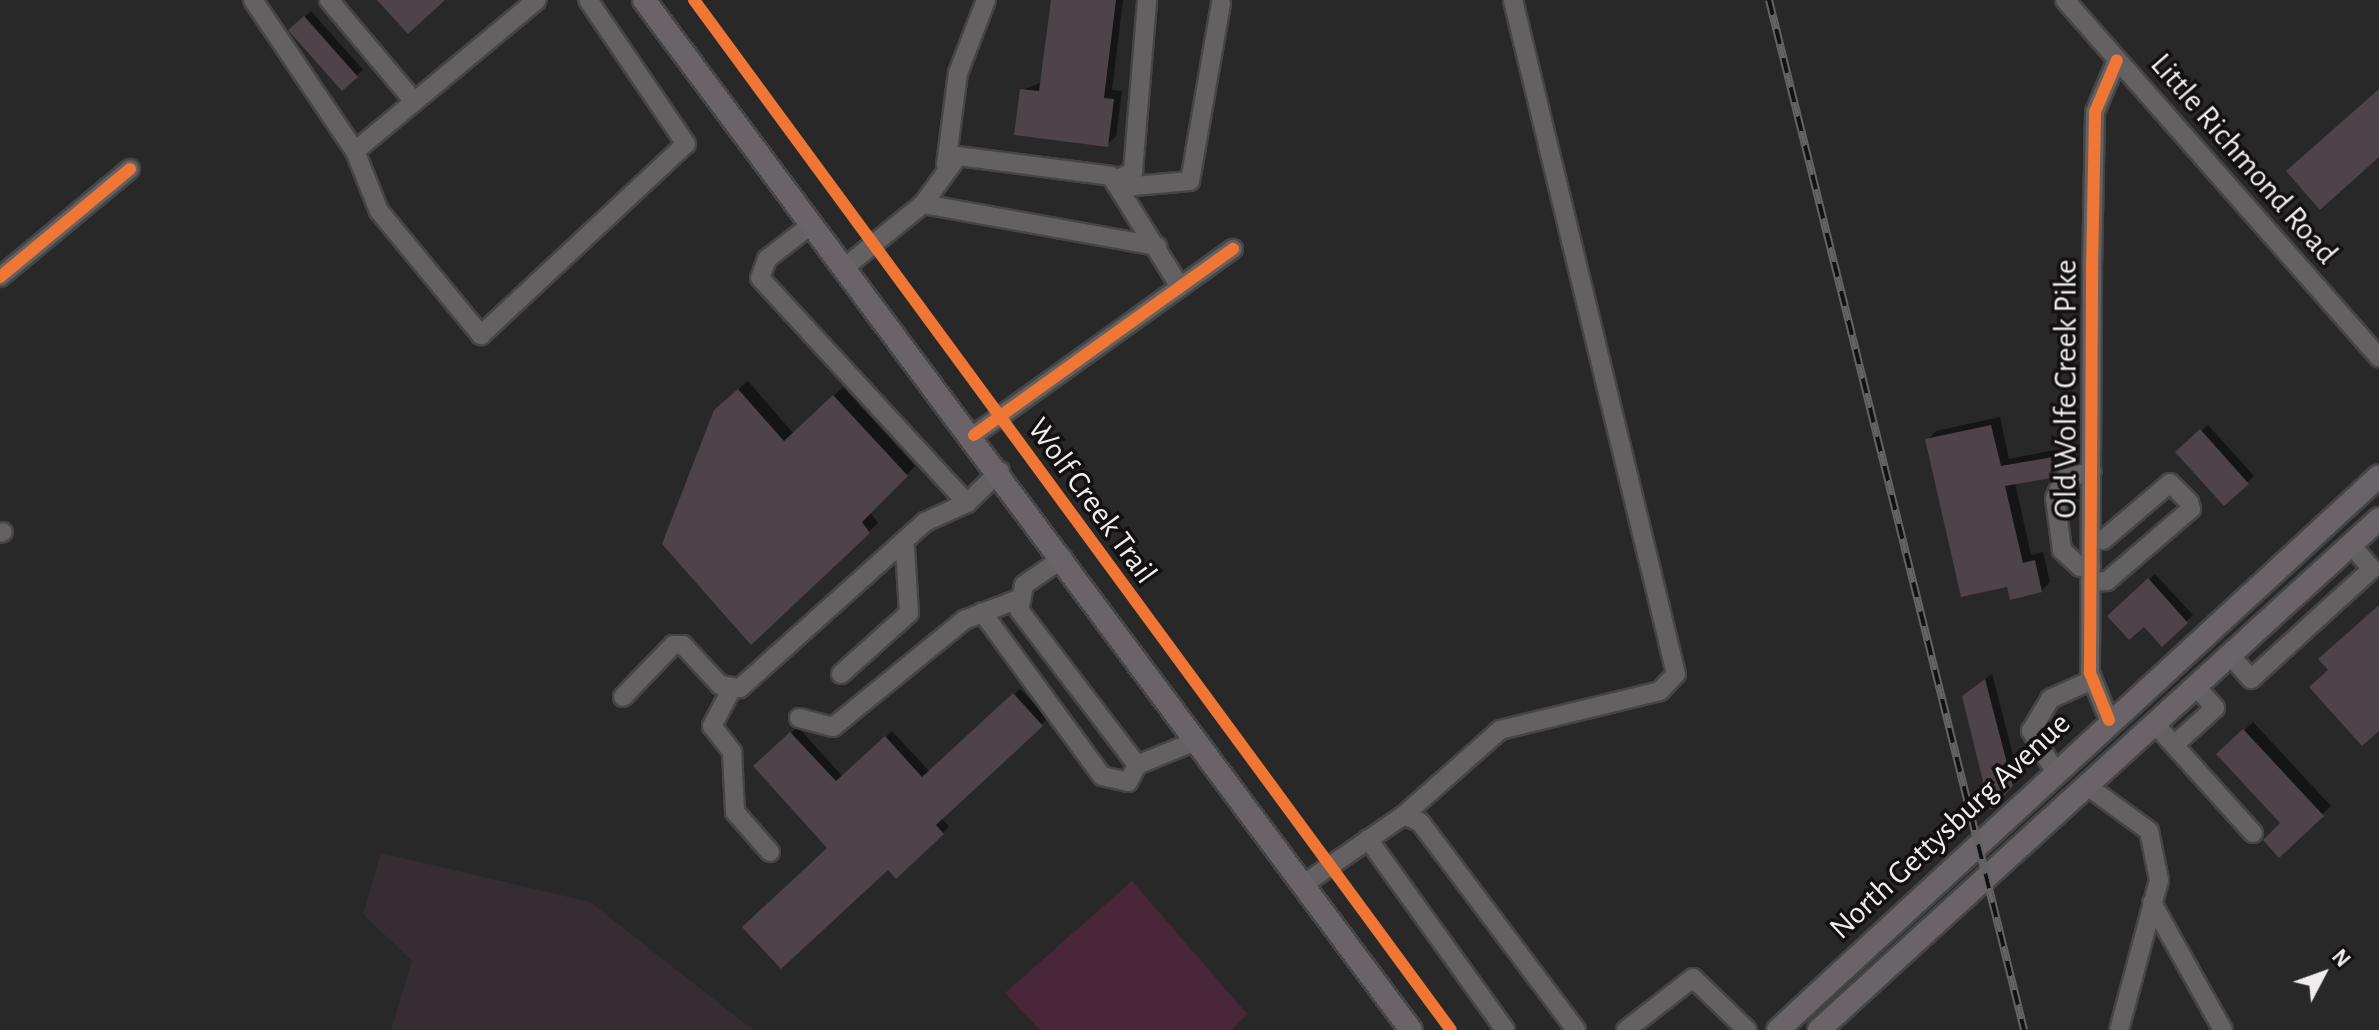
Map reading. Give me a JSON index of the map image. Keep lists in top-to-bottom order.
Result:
{
  "streets": {
    "main road": ["North Gettysburg Avenue"],
    "street": ["Little Richmond Road", "Old Wolfe Creek Pike"],
    "cycle path": ["Wolf Creek Trail"]
  },
  "crossings": [
    ["Little Richmond Road", "Old Wolfe Creek Pike"],
    ["Old Wolfe Creek Pike", "North Gettysburg Avenue"]
  ],
  "north": "top right"
}
